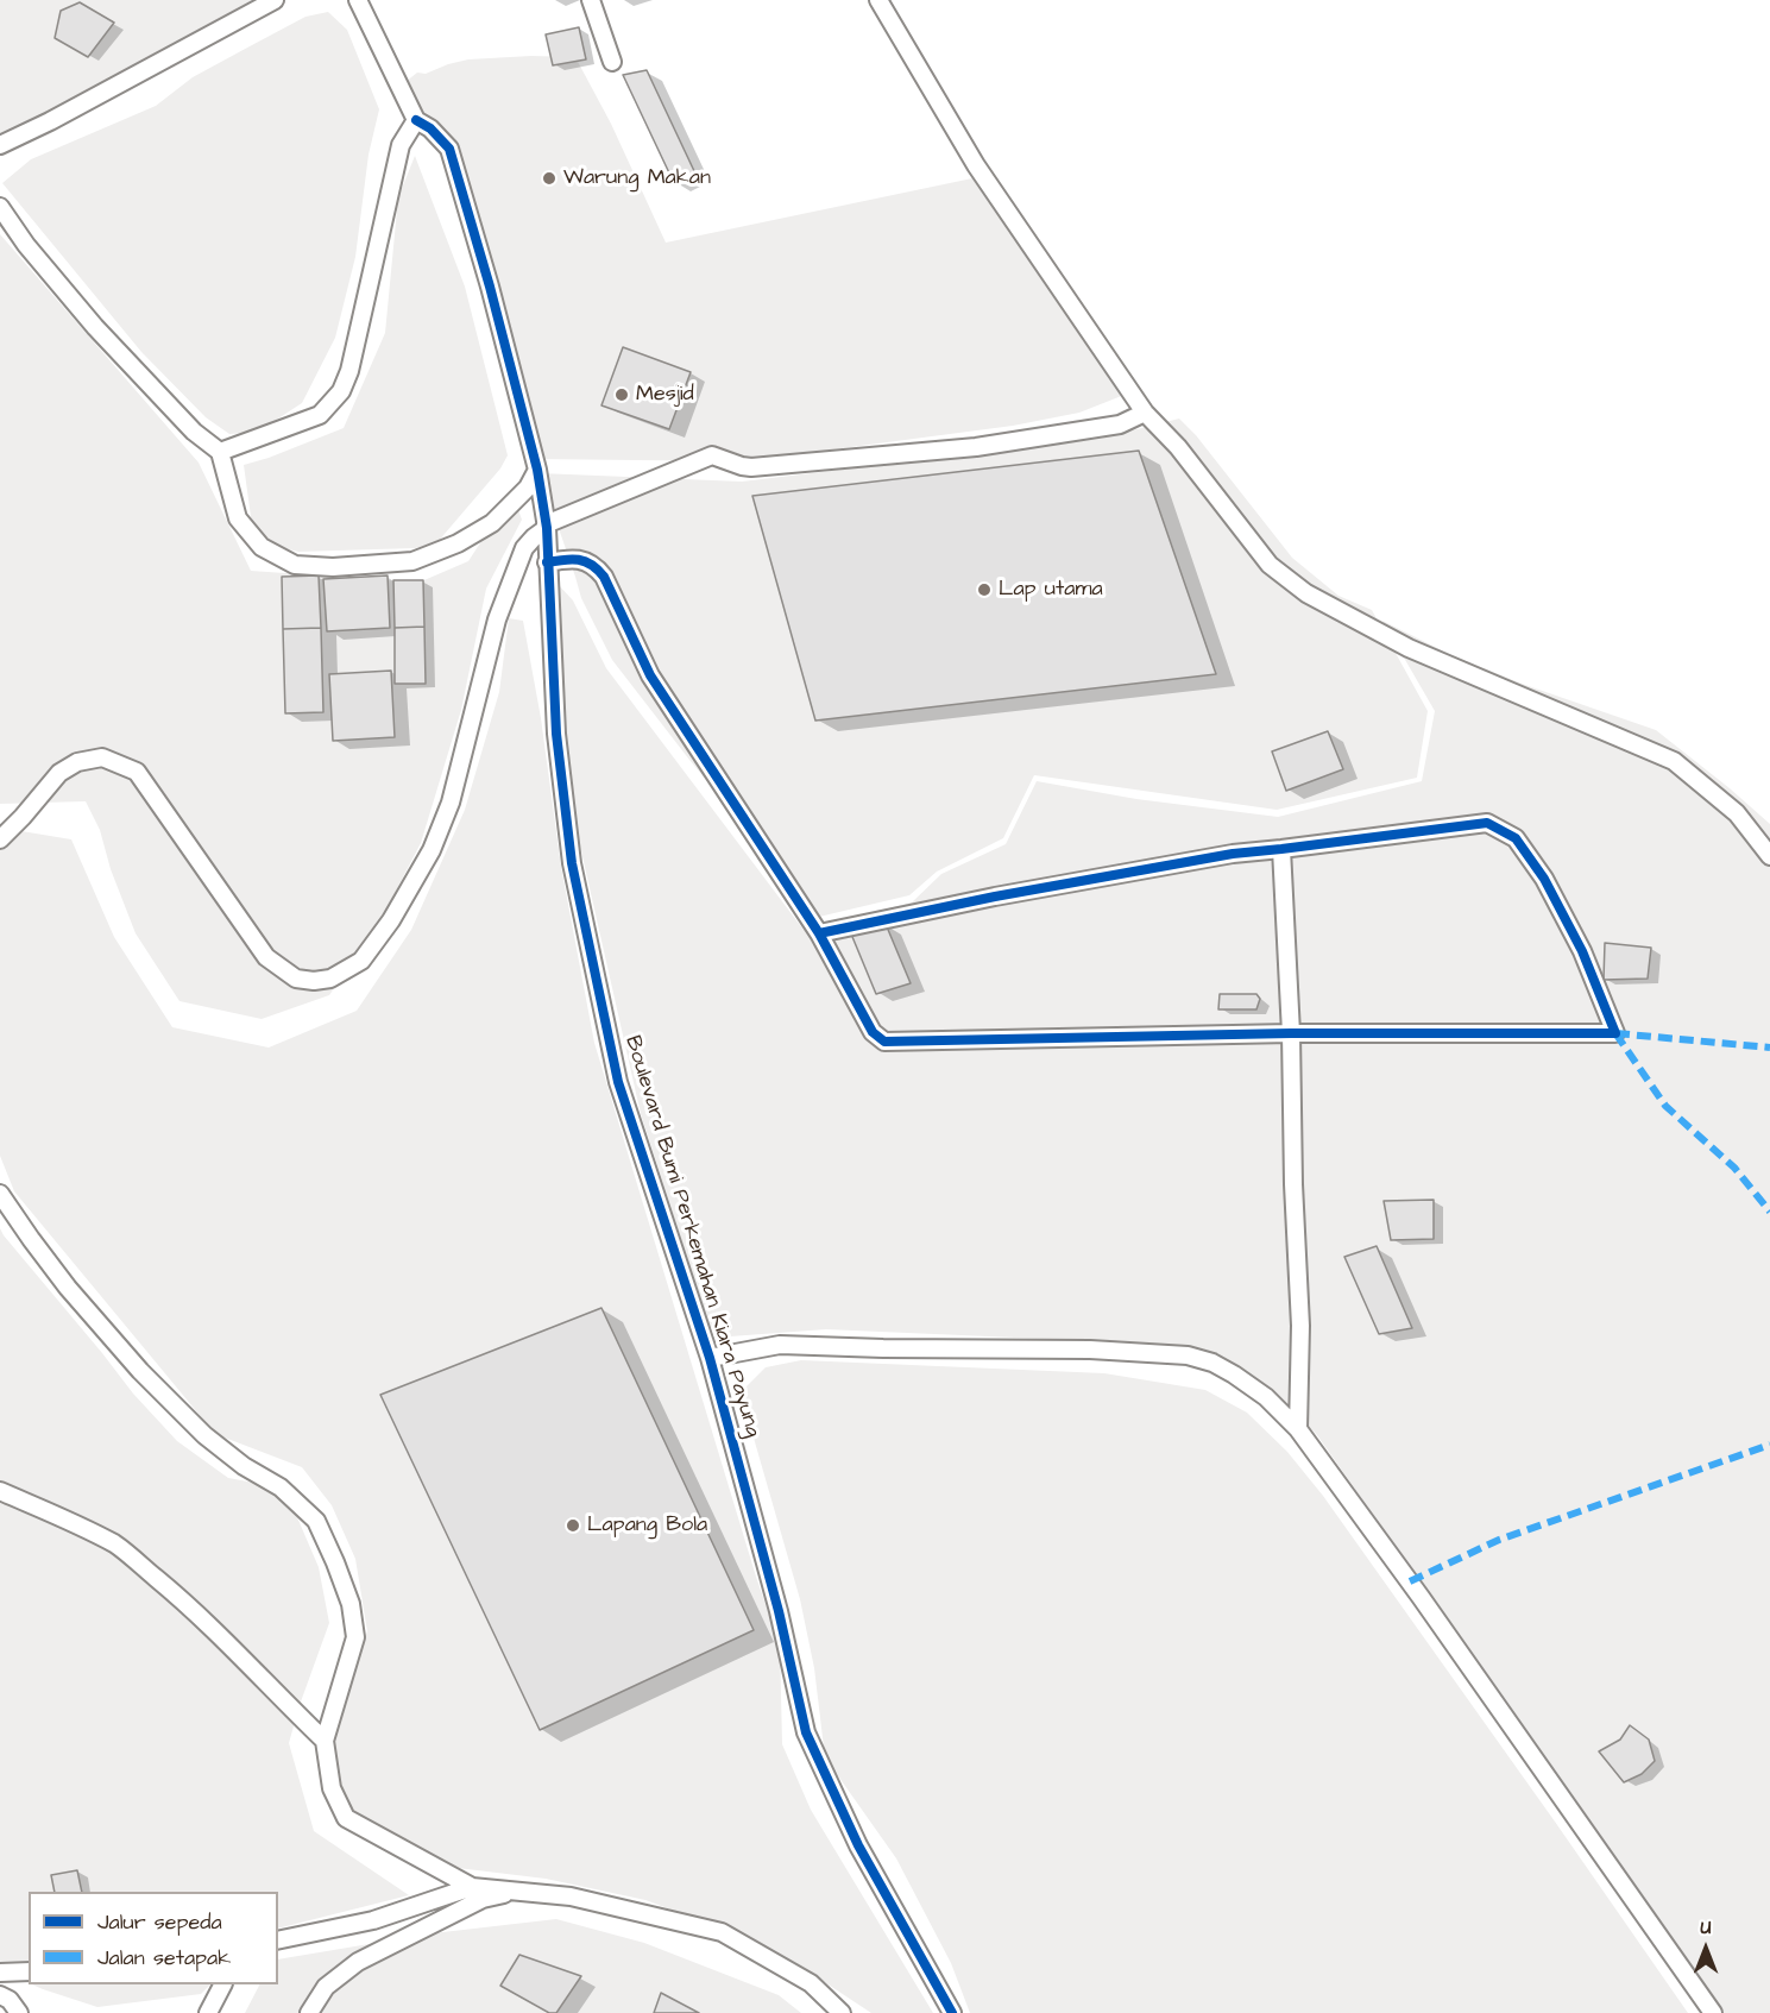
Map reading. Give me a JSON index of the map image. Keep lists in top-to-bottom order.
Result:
{
  "streets": {
    "street": ["Boulevard Bumi Perkemahan Kiara Payung"]
  },
  "places": [
    "Warung Makan",
    "Mesjid",
    "Lap utama",
    "Lapang Bola"
  ],
  "legend": ["Jalur sepeda", "Jalan setapak"],
  "north": "top"
}
